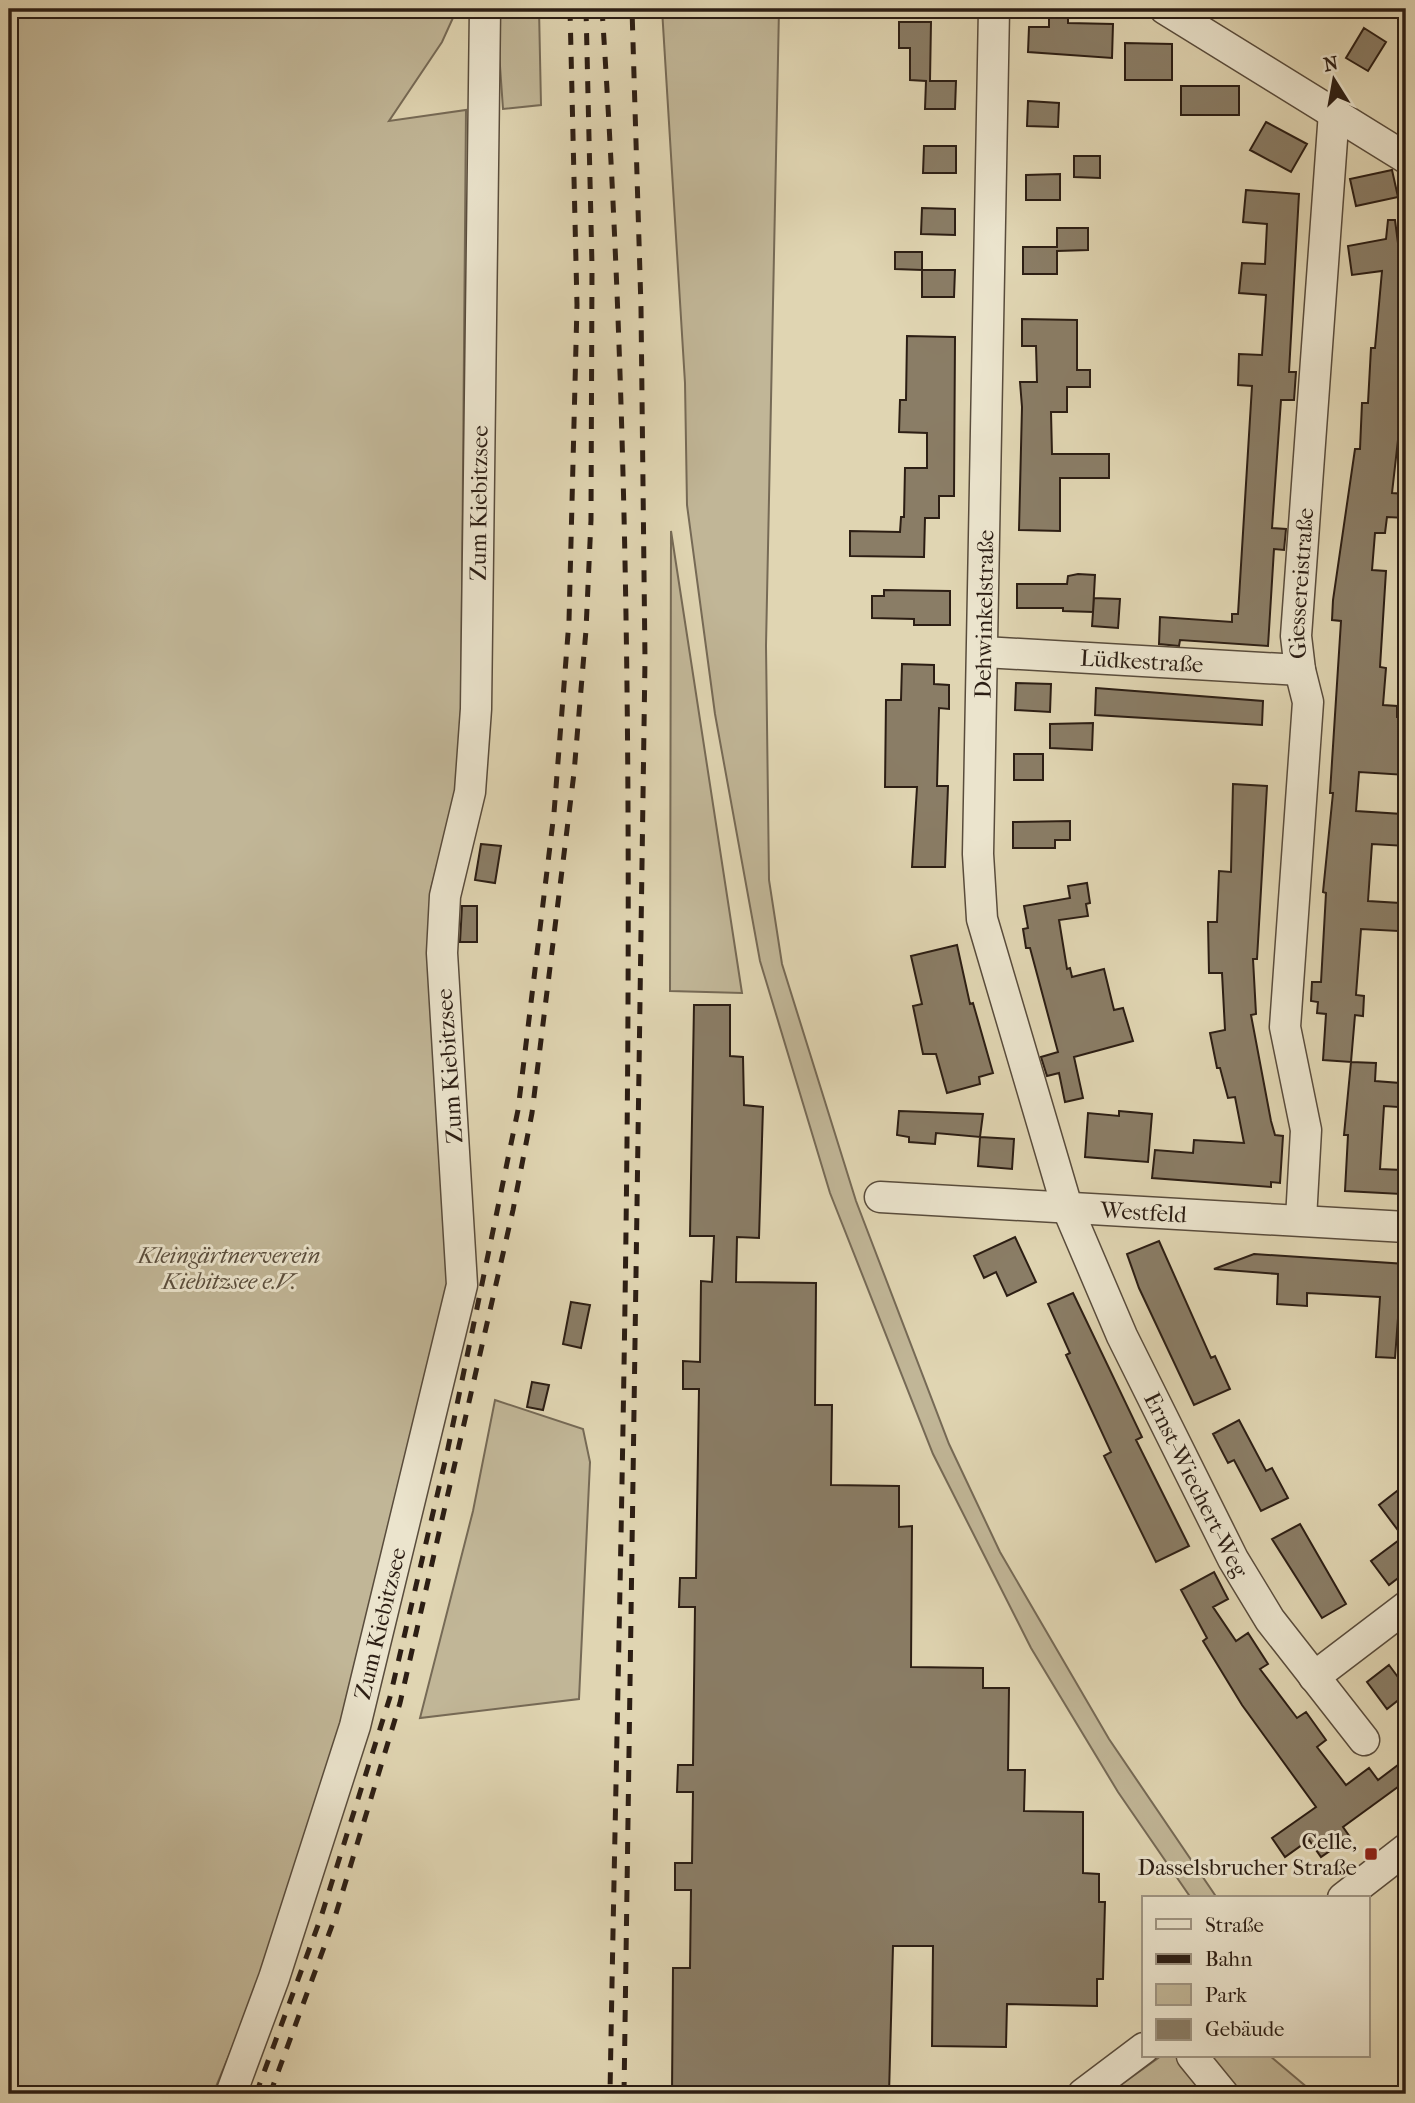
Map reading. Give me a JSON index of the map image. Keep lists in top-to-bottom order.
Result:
{
  "streets": {
    "street": [
      "Zum Kiebitzsee",
      "Giessereistraße",
      "Dehwinkelstraße",
      "Lüdkestraße",
      "Westfeld",
      "Ernst-Wiechert-Weg"
    ]
  },
  "crossings": [
    ["Giessereistraße", "Lüdkestraße"],
    ["Giessereistraße", "Westfeld"],
    ["Dehwinkelstraße", "Lüdkestraße"],
    ["Dehwinkelstraße", "Westfeld"],
    ["Dehwinkelstraße", "Ernst-Wiechert-Weg"],
    ["Westfeld", "Ernst-Wiechert-Weg"]
  ],
  "parks": ["Kleingärtnerverein Kiebitzsee e.V."],
  "places": {
    "transit": ["Celle, Dasselsbrucher Straße"]
  },
  "legend": [
    "Straße",
    "Bahn",
    "Park",
    "Gebäude"
  ],
  "north": "top"
}
